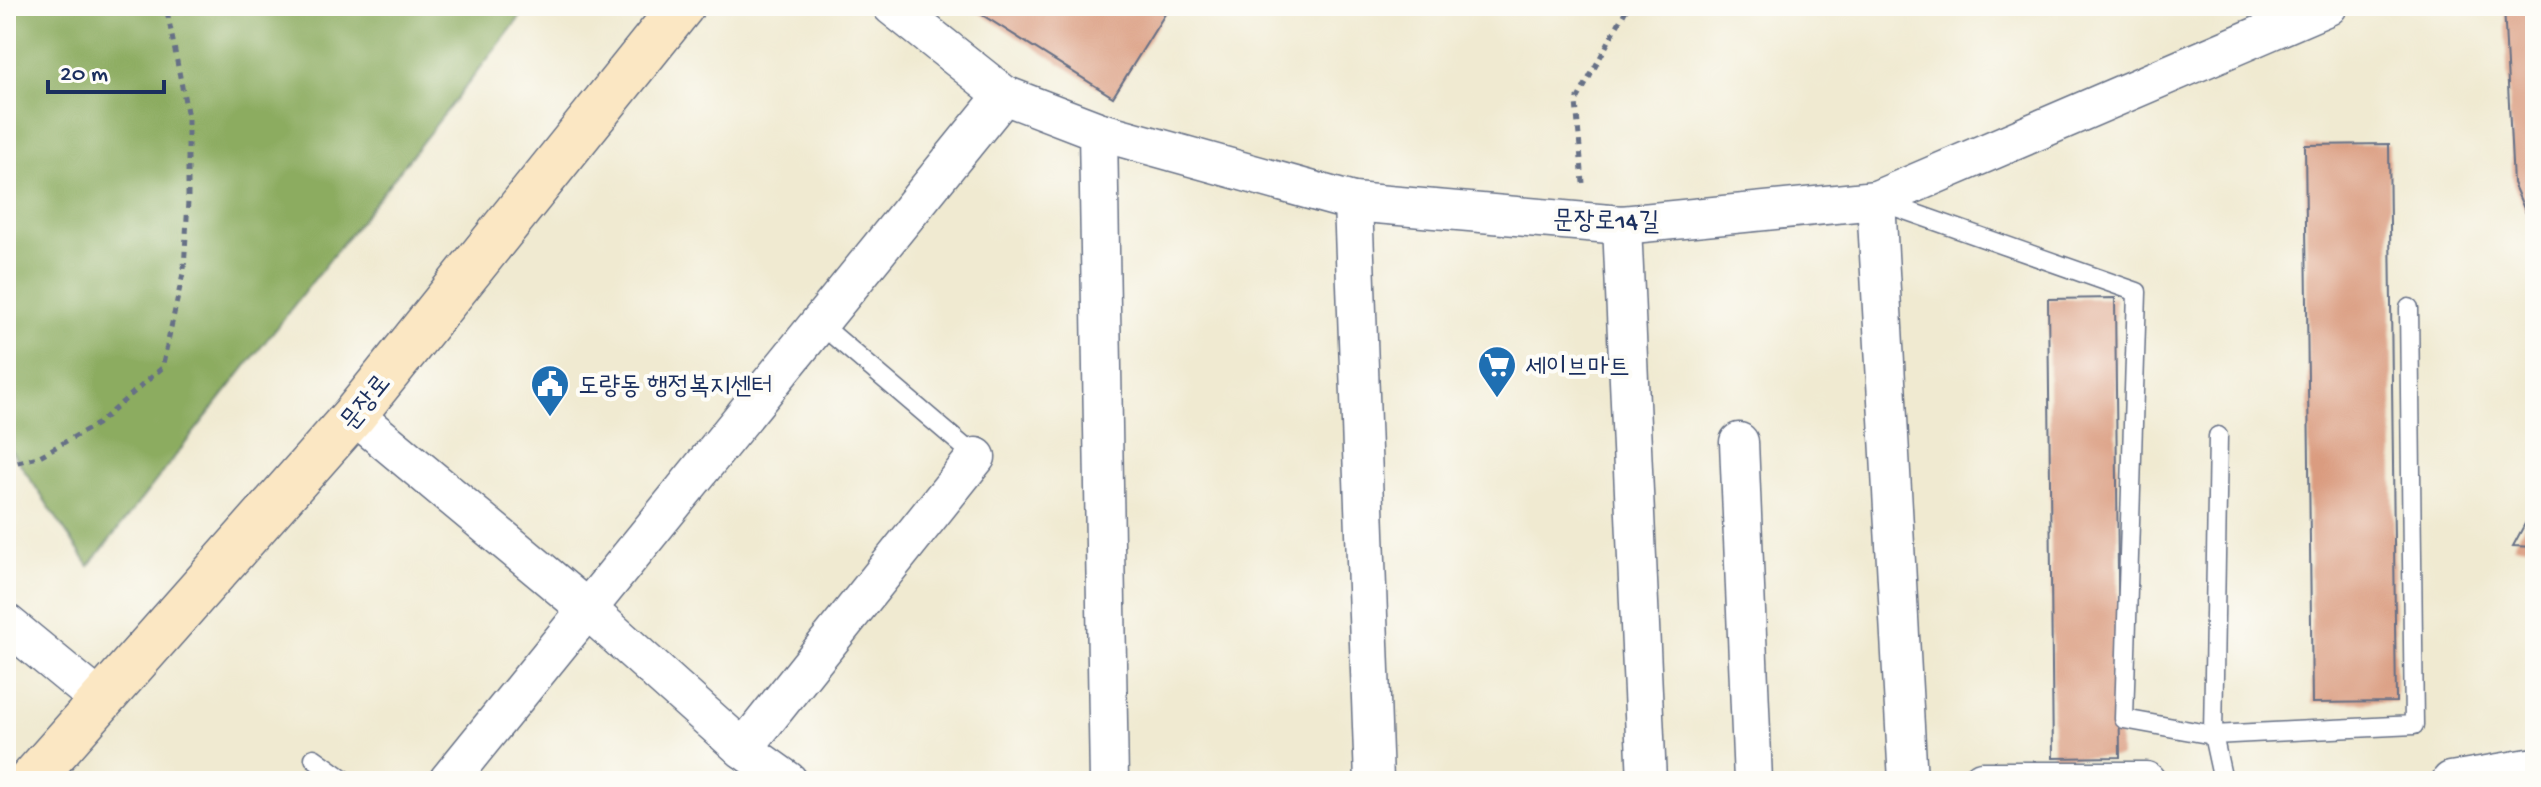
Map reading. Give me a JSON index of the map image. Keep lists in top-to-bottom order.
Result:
{
  "streets": {
    "street": ["문장로14길", "문장로"]
  },
  "places": {
    "supermarket": ["세이브마트"],
    "public building": ["도량동 행정복지센터"]
  },
  "scale_bar": "20 m"
}
